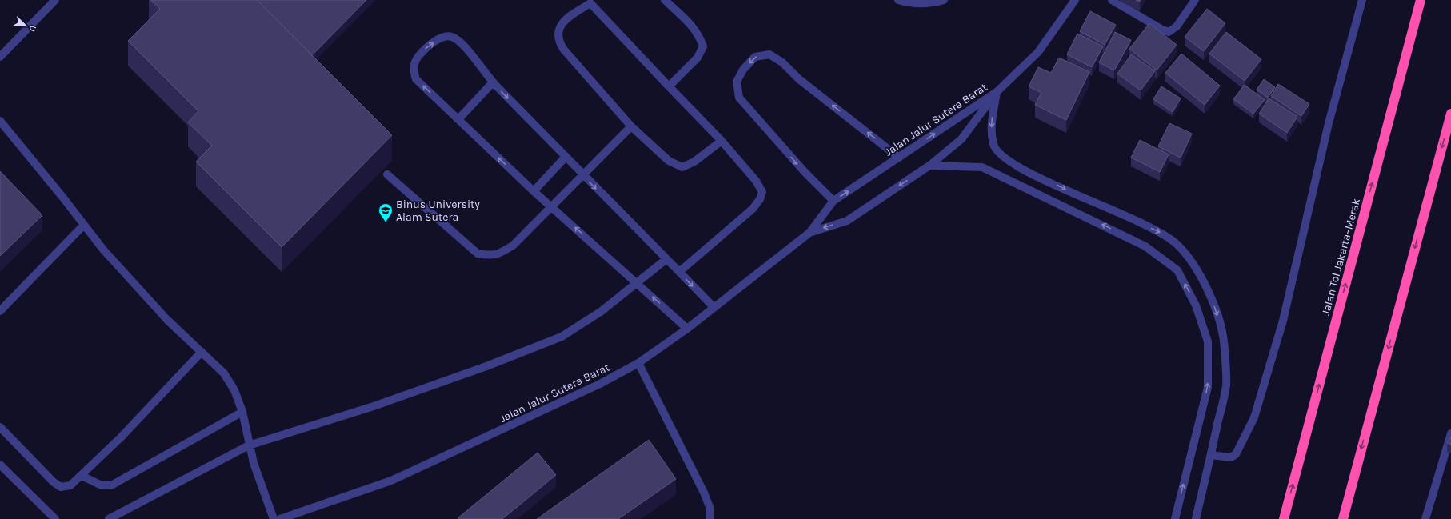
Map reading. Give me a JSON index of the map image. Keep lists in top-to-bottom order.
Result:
{
  "streets": {
    "highway": ["Jalan Tol Jakarta–Merak"],
    "street": ["Jalan Jalur Sutera Barat"]
  },
  "places": {
    "school or university": ["Binus University Alam Sutera"]
  },
  "north": "bottom right"
}
